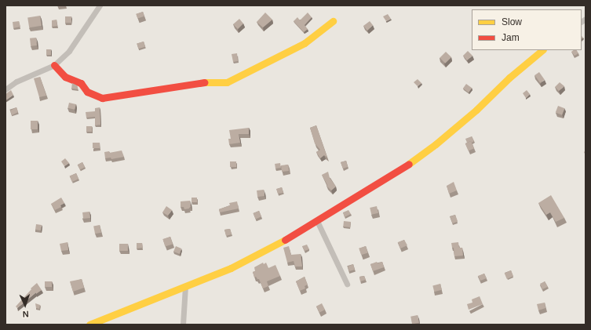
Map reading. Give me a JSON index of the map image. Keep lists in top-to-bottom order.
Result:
{
  "legend": ["Slow", "Jam"],
  "north": "bottom"
}
